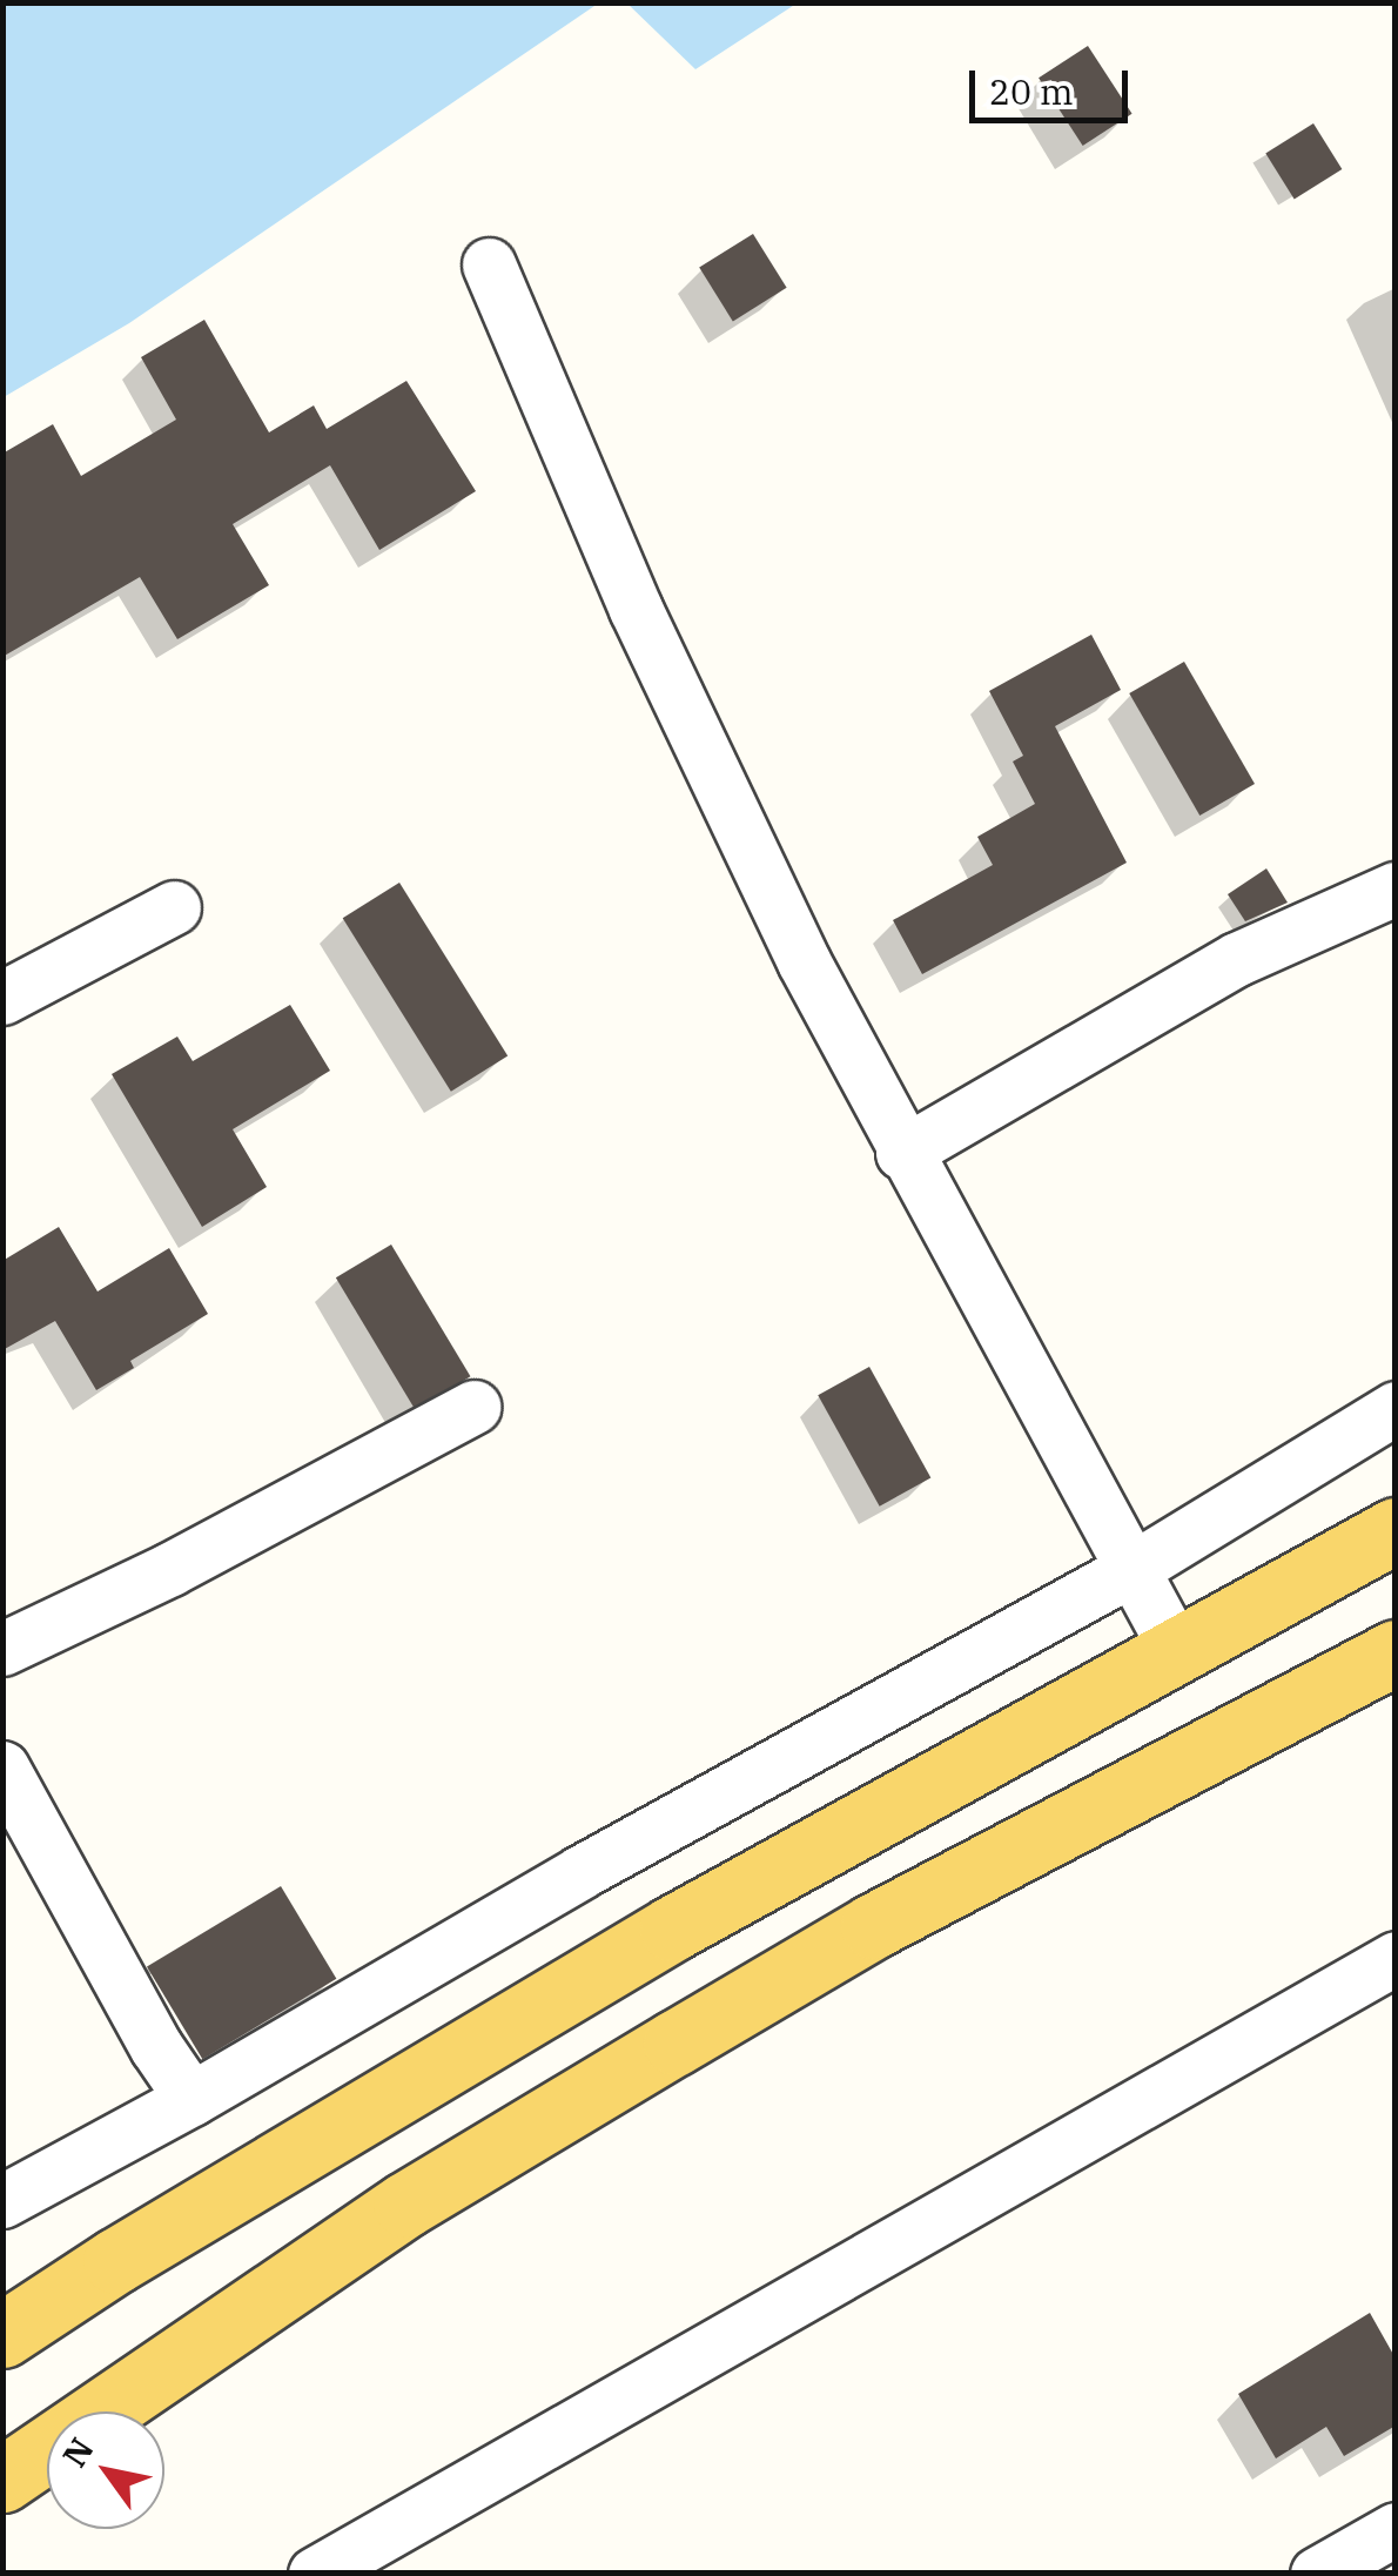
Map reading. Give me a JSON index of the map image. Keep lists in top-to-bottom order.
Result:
{
  "scale_bar": "20 m",
  "north": "top left"
}
